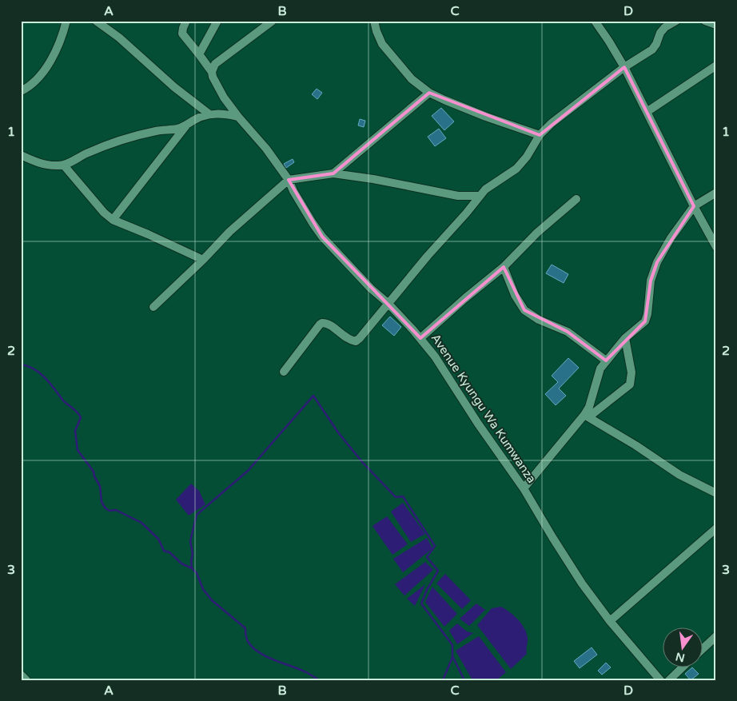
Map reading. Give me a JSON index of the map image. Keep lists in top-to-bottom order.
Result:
{
  "streets": {
    "street": ["Avenue Kyungu Wa Kumwanza"]
  },
  "north": "bottom",
  "grid": {
    "columns": [
      "A",
      "B",
      "C",
      "D"
    ],
    "rows": ["1", "2", "3"]
  }
}
